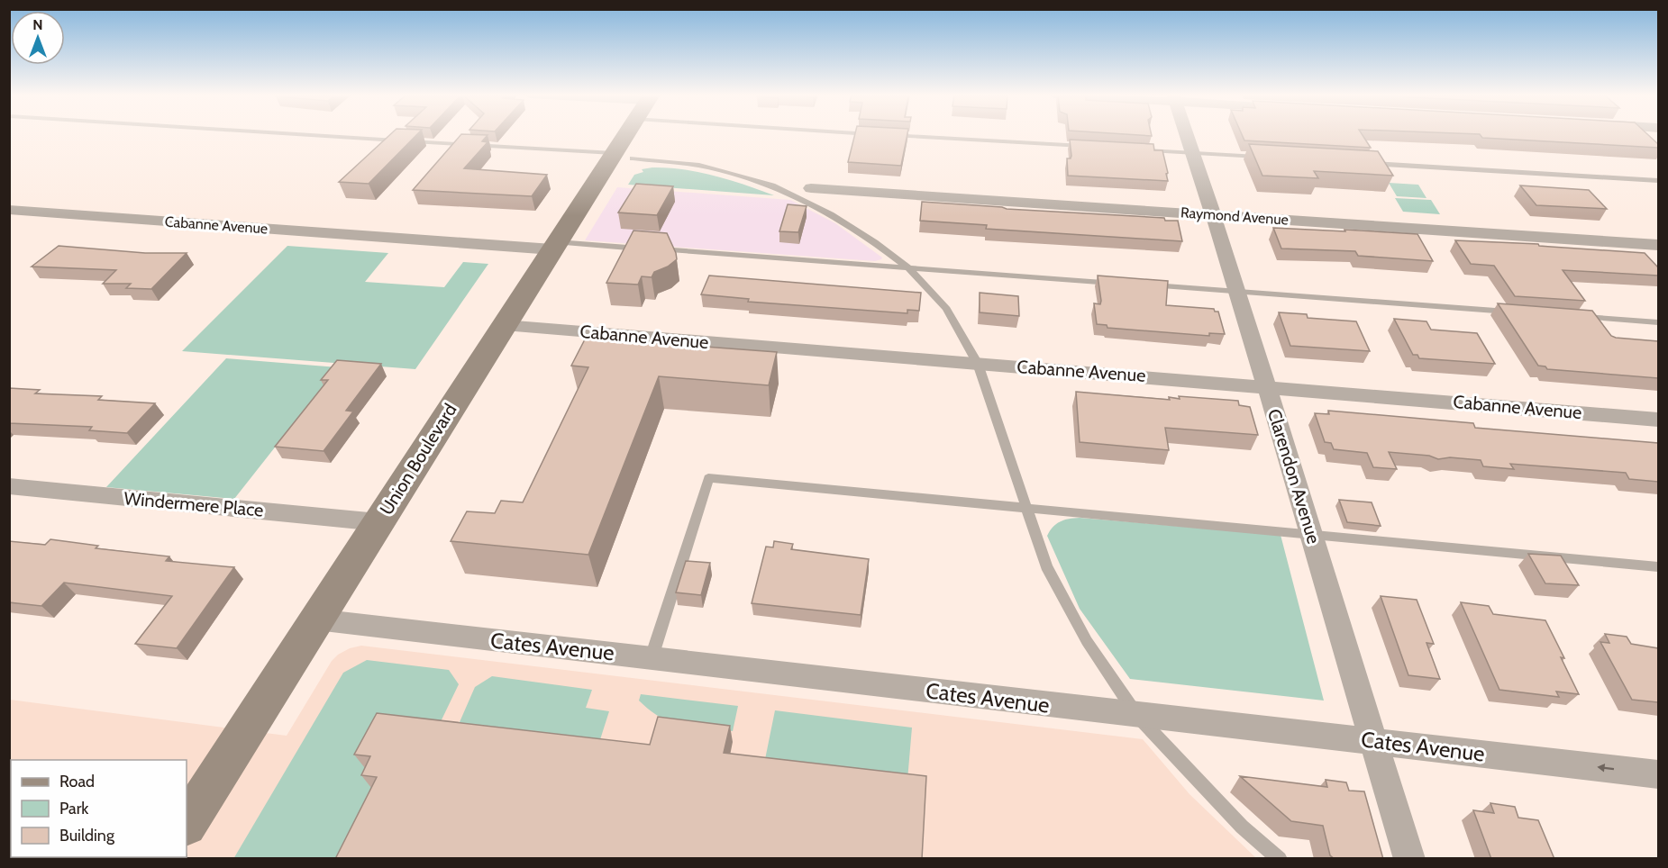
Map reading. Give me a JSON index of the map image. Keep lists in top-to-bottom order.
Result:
{
  "streets": {
    "main road": ["Union Boulevard"],
    "street": [
      "Raymond Avenue",
      "Cabanne Avenue",
      "Clarendon Avenue",
      "Windermere Place",
      "Cates Avenue"
    ]
  },
  "crossings": [
    ["Raymond Avenue", "Clarendon Avenue"],
    ["Cabanne Avenue", "Union Boulevard"],
    ["Cabanne Avenue", "Clarendon Avenue"],
    ["Union Boulevard", "Windermere Place"],
    ["Union Boulevard", "Cates Avenue"],
    ["Clarendon Avenue", "Cates Avenue"]
  ],
  "legend": ["Road", "Park", "Building"],
  "north": "top"
}
